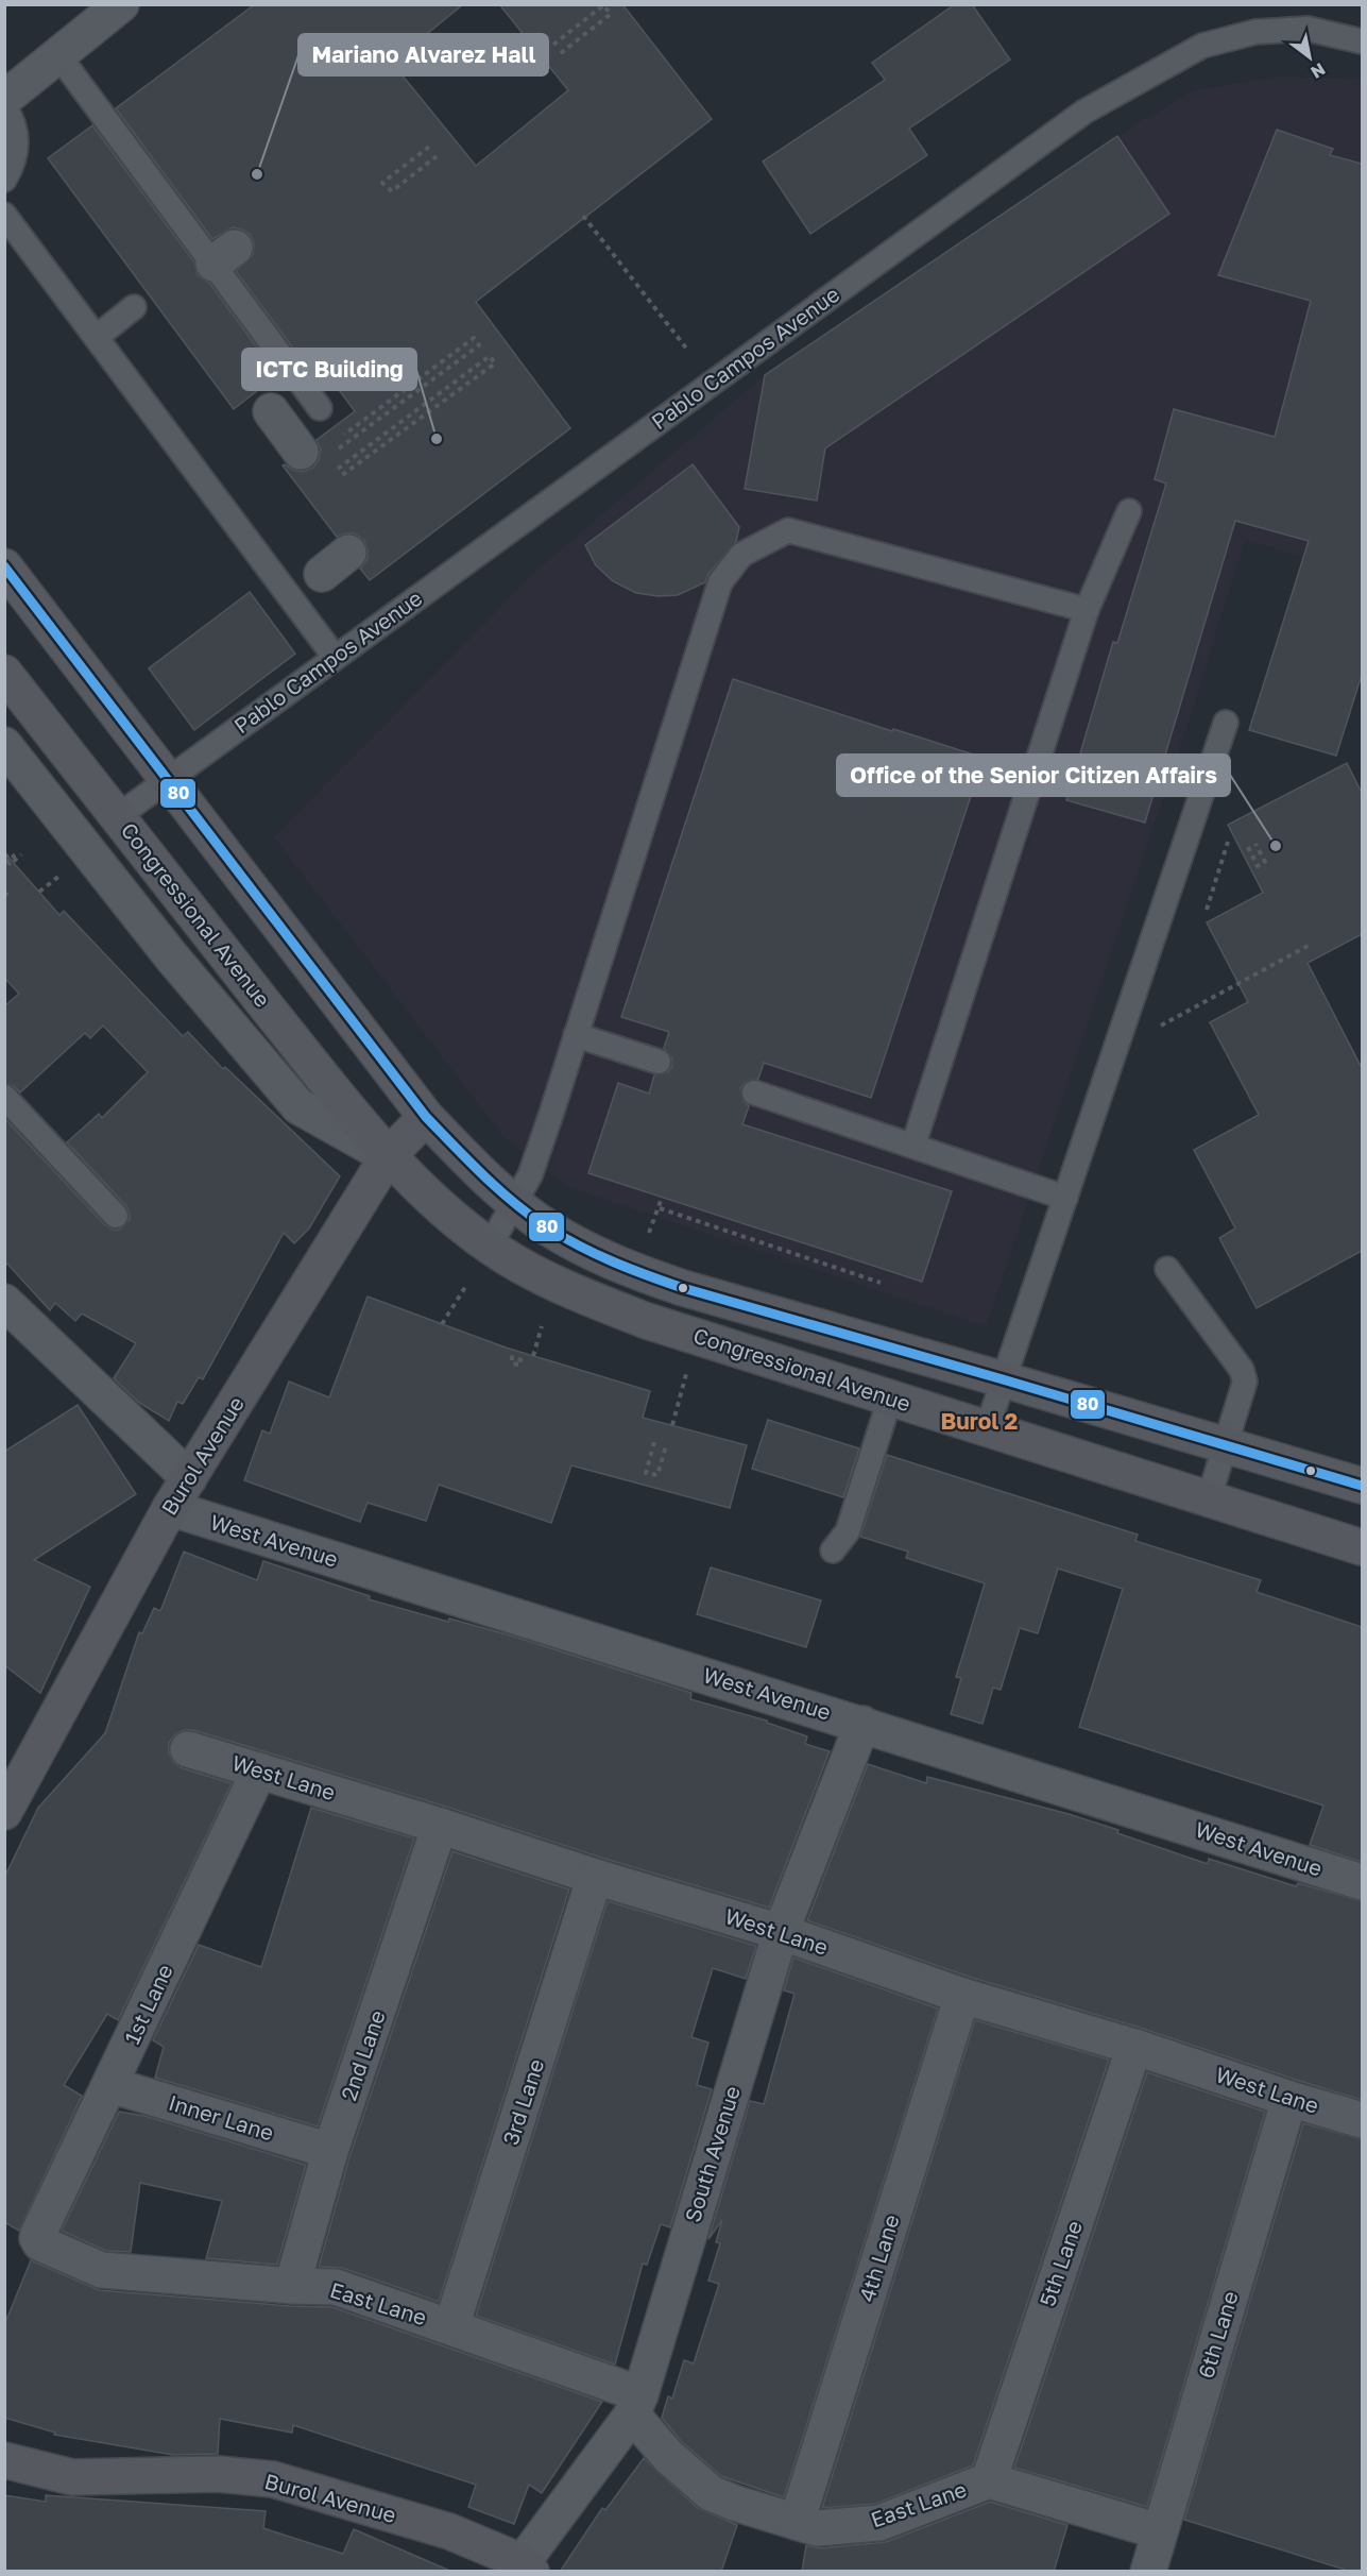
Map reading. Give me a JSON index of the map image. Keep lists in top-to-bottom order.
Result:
{
  "streets": {
    "main road": ["Congressional Avenue", "Burol Avenue"],
    "street": [
      "West Avenue",
      "West Lane",
      "1st Lane",
      "2nd Lane",
      "3rd Lane",
      "Inner Lane",
      "South Avenue",
      "4th Lane",
      "5th Lane",
      "East Lane",
      "6th Lane"
    ],
    "lane": ["Pablo Campos Avenue"]
  },
  "crossings": [
    ["Pablo Campos Avenue", "Congressional Avenue"],
    ["Congressional Avenue", "Burol Avenue"],
    ["Burol Avenue", "West Avenue"],
    ["Burol Avenue", "South Avenue"],
    ["West Avenue", "South Avenue"],
    ["West Lane", "1st Lane"],
    ["West Lane", "2nd Lane"],
    ["West Lane", "3rd Lane"],
    ["West Lane", "South Avenue"],
    ["West Lane", "4th Lane"],
    ["West Lane", "5th Lane"],
    ["West Lane", "6th Lane"],
    ["1st Lane", "Inner Lane"],
    ["1st Lane", "East Lane"],
    ["2nd Lane", "Inner Lane"],
    ["2nd Lane", "East Lane"],
    ["3rd Lane", "East Lane"],
    ["South Avenue", "East Lane"],
    ["4th Lane", "East Lane"],
    ["5th Lane", "East Lane"],
    ["East Lane", "6th Lane"]
  ],
  "districts": ["Burol 2"],
  "places": ["Mariano Alvarez Hall", "ICTC Building", "Office of the Senior Citizen Affairs"],
  "lines": ["transit line 80"],
  "north": "bottom right"
}
